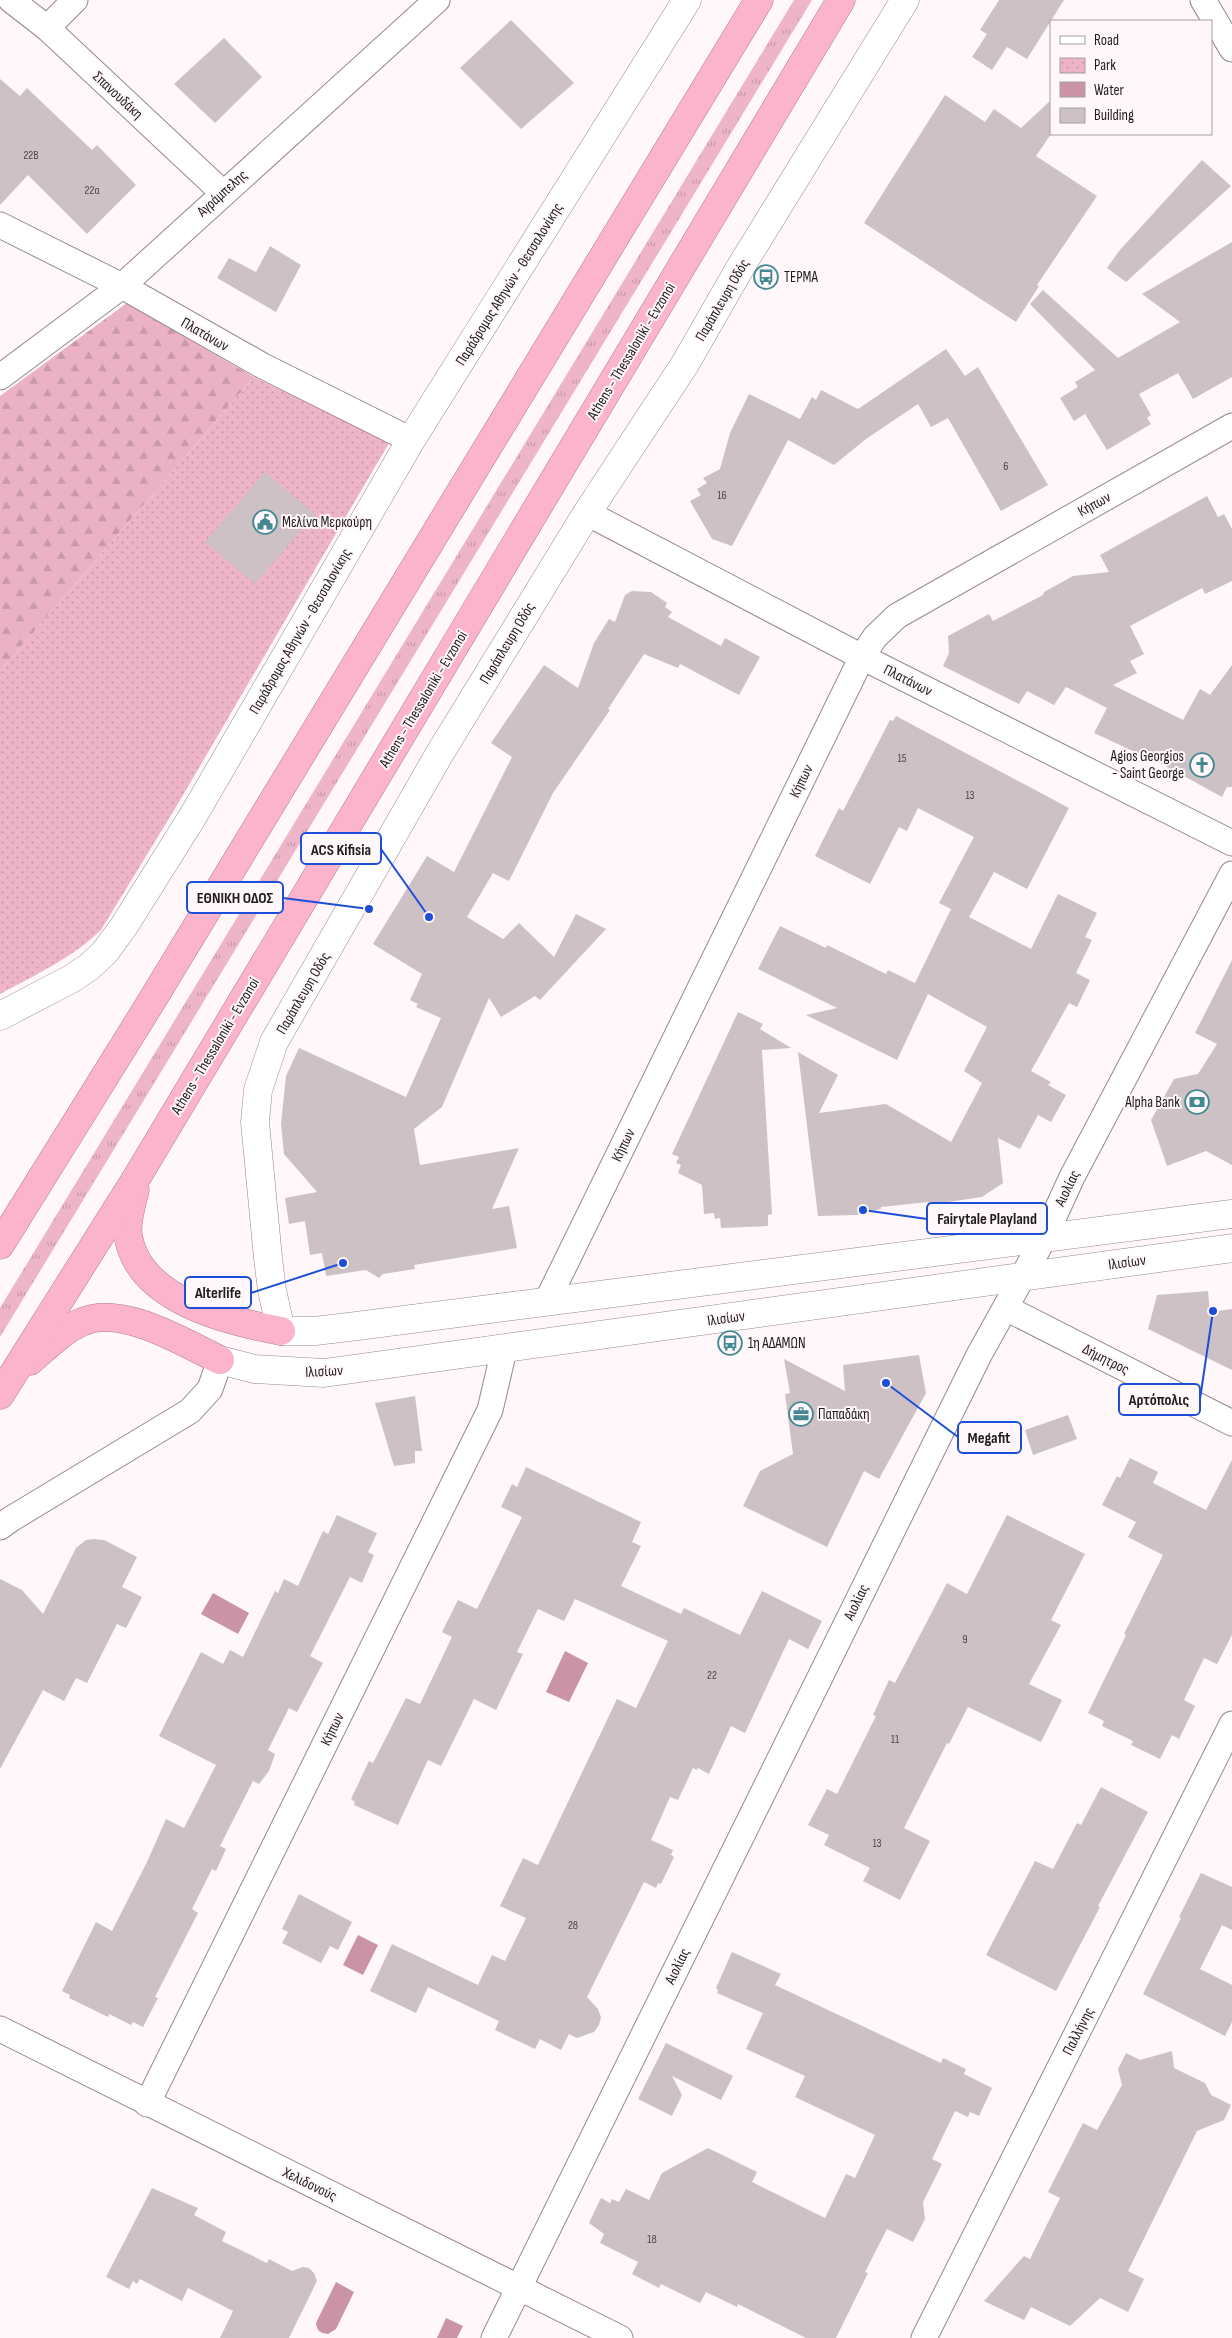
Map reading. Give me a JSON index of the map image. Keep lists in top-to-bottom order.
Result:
{
  "streets": {
    "highway": ["Athens - Thessaloniki - Evzonoi"],
    "main road": ["Παράδρομος Αθηνών - Θεσσαλονίκης", "Παράπλευρη Οδός", "Ιλισίων"],
    "street": [
      "Σπανουδάκη",
      "Αγράμπελης",
      "Πλατάνων",
      "Κήπων",
      "Αιολίας",
      "Δήμητρος",
      "Παλλήνης",
      "Χελιδονούς"
    ]
  },
  "crossings": [
    ["Σπανουδάκη", "Αγράμπελης"],
    ["Αγράμπελης", "Πλατάνων"],
    ["Παράδρομος Αθηνών - Θεσσαλονίκης", "Πλατάνων"],
    ["Παράπλευρη Οδός", "Πλατάνων"],
    ["Πλατάνων", "Κήπων"],
    ["Κήπων", "Ιλισίων"],
    ["Κήπων", "Χελιδονούς"],
    ["Αιολίας", "Ιλισίων"],
    ["Αιολίας", "Δήμητρος"],
    ["Αιολίας", "Χελιδονούς"]
  ],
  "places": {
    "bus stop": ["ΤΕΡΜΑ", "1η ΑΔΑΜΩΝ"],
    "public building": ["Μελίνα Μερκούρη"],
    "church": ["Agios Georgios - Saint George"],
    "other": [
      "ΕΘΝΙΚΗ ΟΔΟΣ",
      "ACS Kifisia",
      "Fairytale Playland",
      "Alterlife",
      "Αρτόπολις",
      "Megafit"
    ],
    "bank": ["Alpha Bank"],
    "office": ["Παπαδάκη"]
  },
  "house_numbers": [
    "22Β",
    "22α",
    "6",
    "16",
    "15",
    "13",
    "9",
    "22",
    "11",
    "13",
    "28",
    "18"
  ],
  "legend": [
    "Road",
    "Park",
    "Water",
    "Building"
  ]
}
